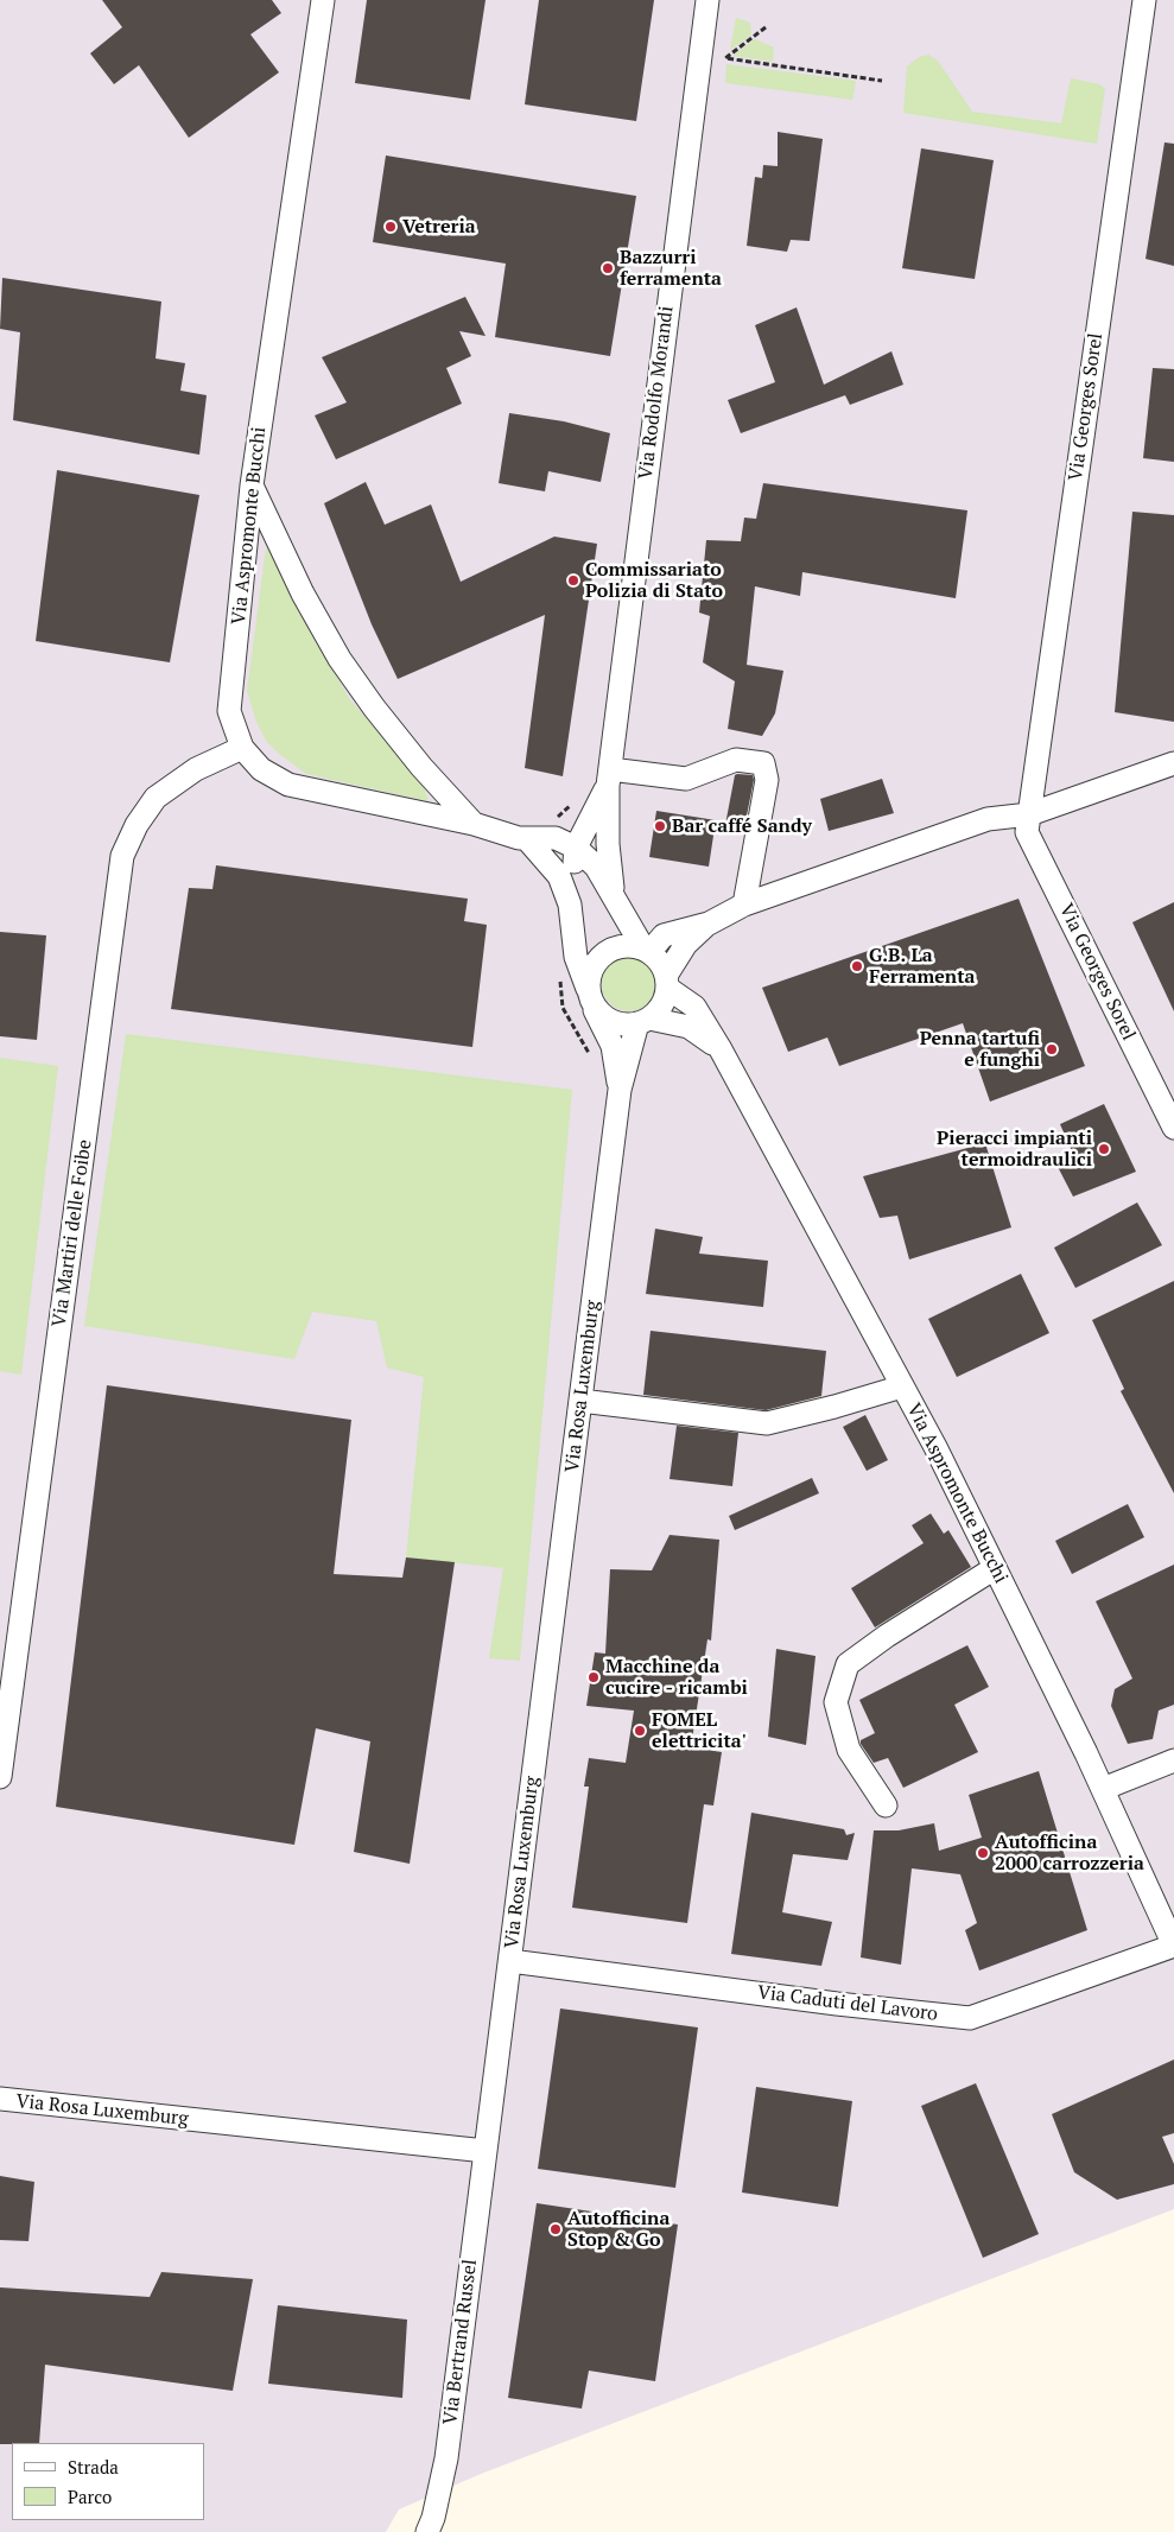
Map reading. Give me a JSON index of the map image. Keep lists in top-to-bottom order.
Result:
{
  "streets": {
    "street": [
      "Via Rodolfo Morandi",
      "Via Georges Sorel",
      "Via Aspromonte Bucchi",
      "Via Martiri delle Foibe",
      "Via Rosa Luxemburg",
      "Via Caduti del Lavoro",
      "Via Bertrand Russel"
    ]
  },
  "crossings": [
    ["Via Rodolfo Morandi", "Via Aspromonte Bucchi"],
    ["Via Aspromonte Bucchi", "Via Martiri delle Foibe"],
    ["Via Aspromonte Bucchi", "Via Rosa Luxemburg"],
    ["Via Aspromonte Bucchi", "Via Caduti del Lavoro"],
    ["Via Rosa Luxemburg", "Via Caduti del Lavoro"],
    ["Via Rosa Luxemburg", "Via Bertrand Russel"]
  ],
  "places": [
    "Vetreria",
    "Bazzurri ferramenta",
    "Commissariato Polizia di Stato",
    "Bar caffé Sandy",
    "G.B. La Ferramenta",
    "Penna tartufi e funghi",
    "Pieracci impianti termoidraulici",
    "Macchine da cucire - ricambi",
    "FOMEL elettricita'",
    "Autofficina 2000 carrozzeria",
    "Autofficina Stop & Go"
  ],
  "legend": ["Strada", "Parco"]
}
